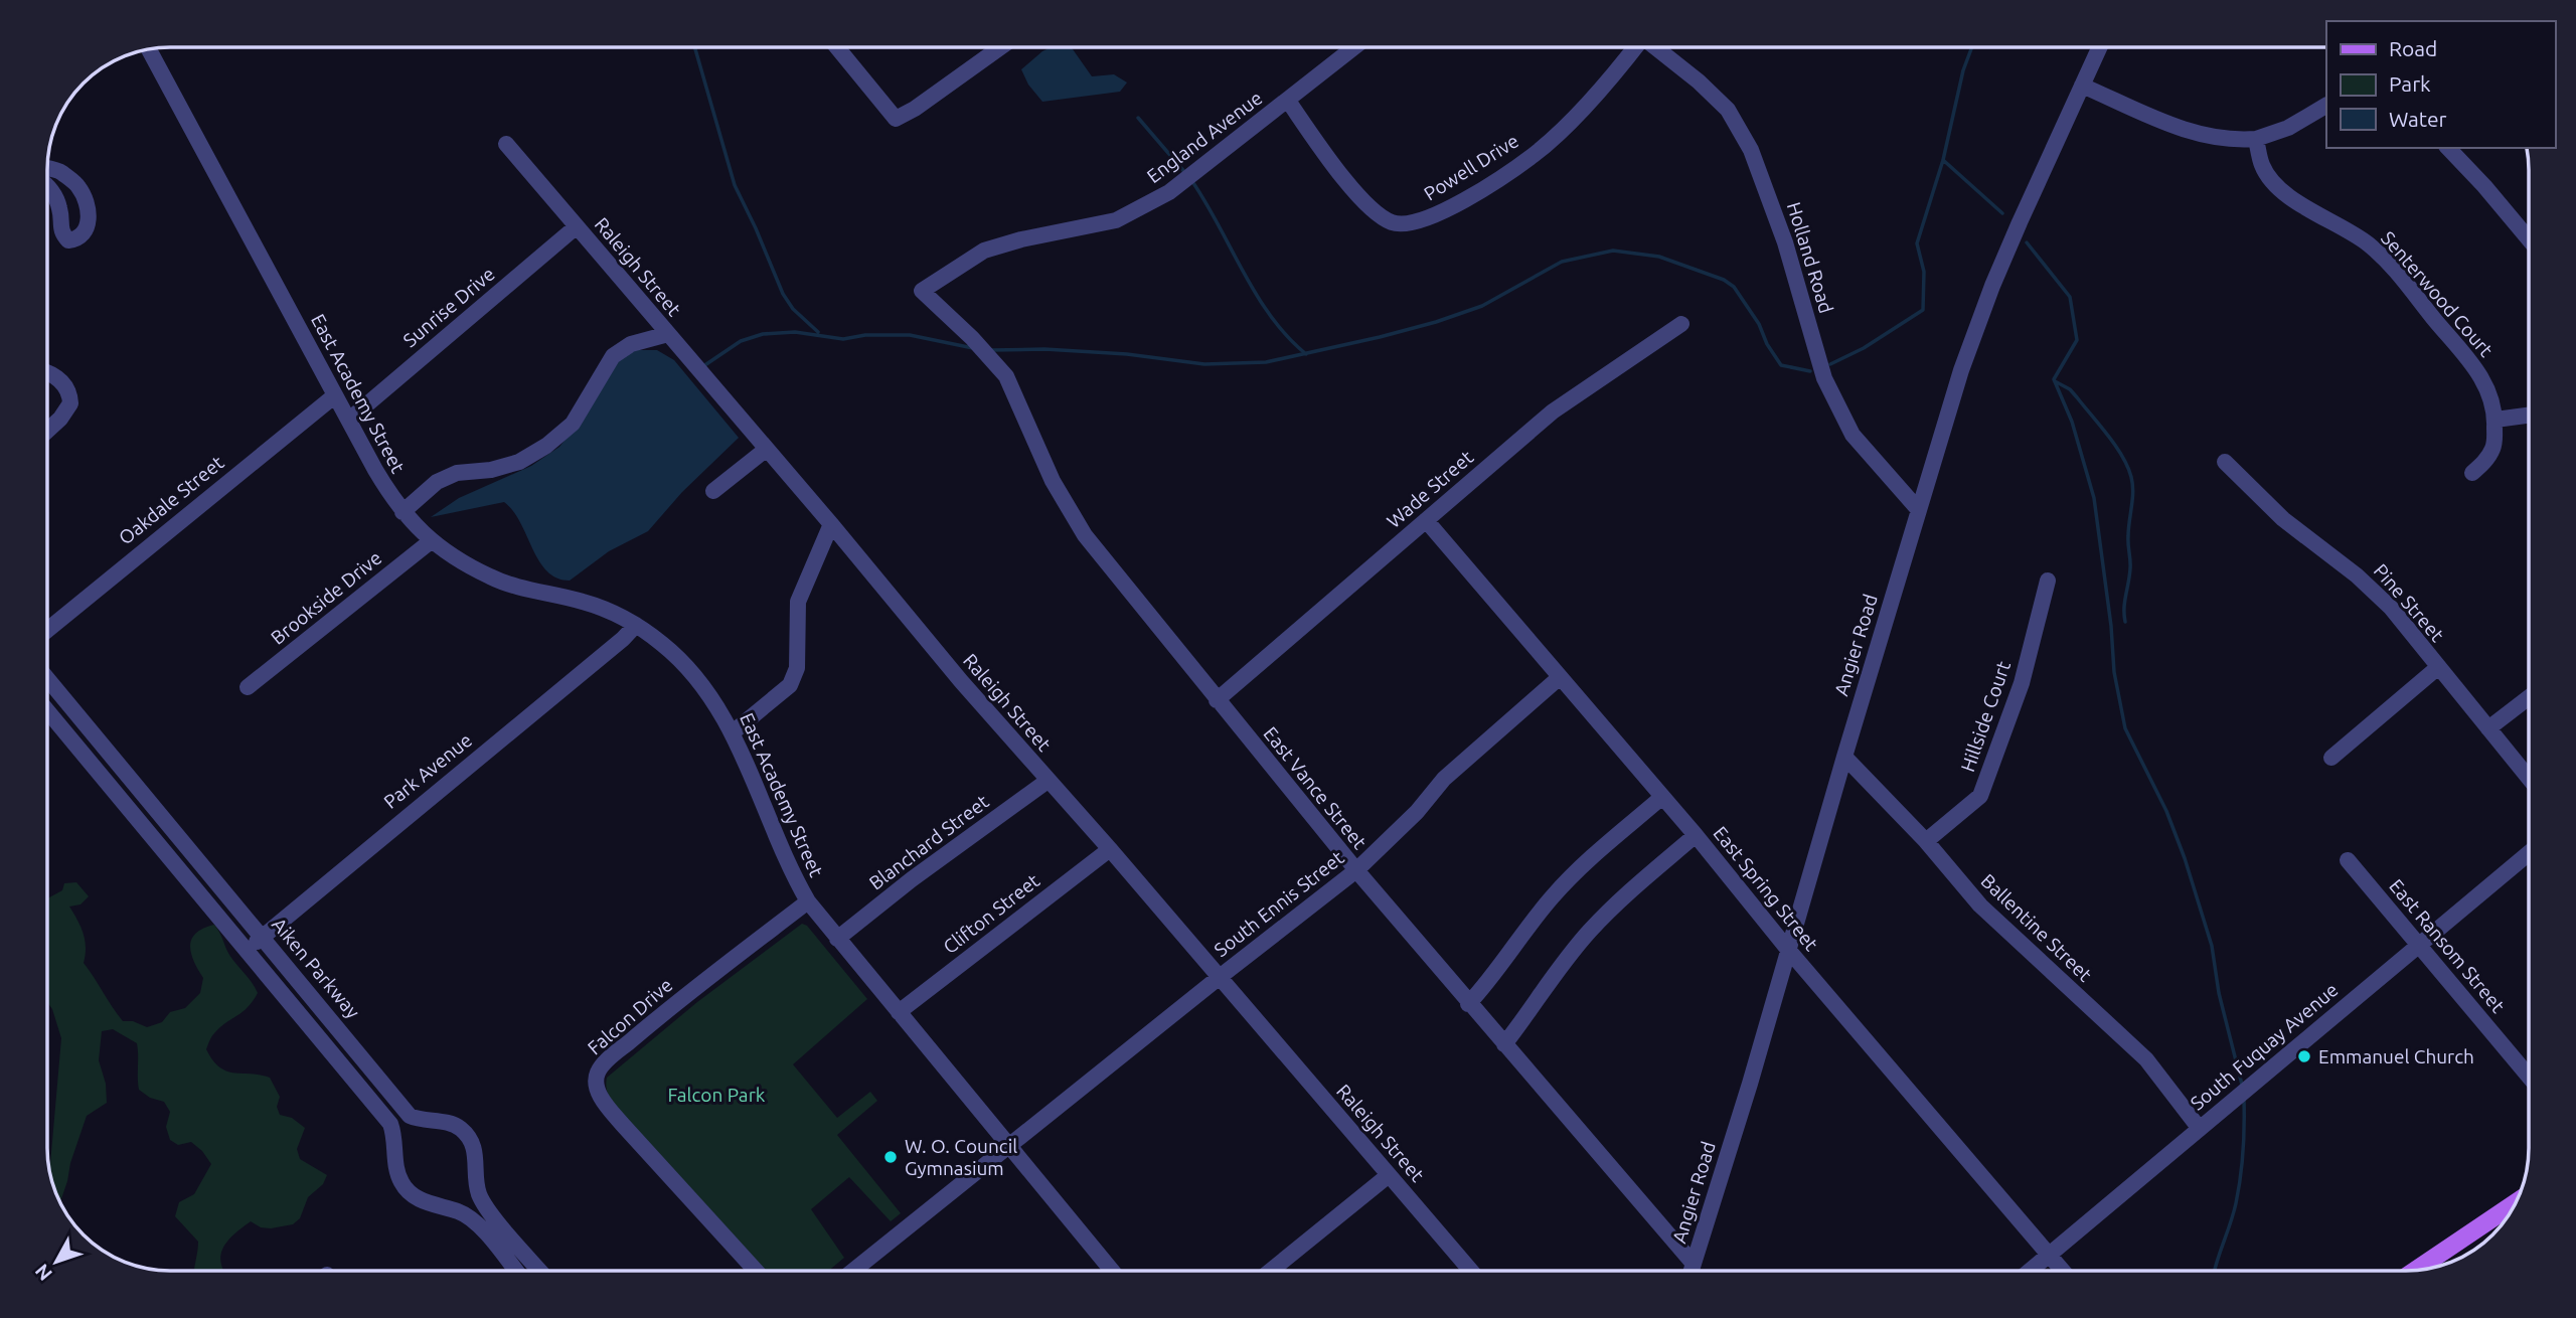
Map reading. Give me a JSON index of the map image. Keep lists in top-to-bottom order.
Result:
{
  "streets": {
    "street": [
      "England Avenue",
      "Powell Drive",
      "Holland Road",
      "Raleigh Street",
      "Senterwood Court",
      "Sunrise Drive",
      "East Academy Street",
      "Wade Street",
      "Oakdale Street",
      "Brookside Drive",
      "Pine Street",
      "Angier Road",
      "Hillside Court",
      "Park Avenue",
      "East Vance Street",
      "Blanchard Street",
      "East Spring Street",
      "South Ennis Street",
      "Clifton Street",
      "Ballentine Street",
      "East Ransom Street",
      "Aiken Parkway",
      "Falcon Drive",
      "South Fuquay Avenue"
    ]
  },
  "crossings": [
    ["England Avenue", "Powell Drive"],
    ["England Avenue", "East Vance Street"],
    ["Holland Road", "Angier Road"],
    ["Raleigh Street", "Sunrise Drive"],
    ["Raleigh Street", "Blanchard Street"],
    ["Raleigh Street", "South Ennis Street"],
    ["Raleigh Street", "Clifton Street"],
    ["Sunrise Drive", "East Academy Street"],
    ["East Academy Street", "Oakdale Street"],
    ["East Academy Street", "Brookside Drive"],
    ["East Academy Street", "Park Avenue"],
    ["East Academy Street", "Blanchard Street"],
    ["East Academy Street", "South Ennis Street"],
    ["East Academy Street", "Clifton Street"],
    ["East Academy Street", "Falcon Drive"],
    ["Wade Street", "East Vance Street"],
    ["Wade Street", "East Spring Street"],
    ["Angier Road", "East Vance Street"],
    ["Angier Road", "East Spring Street"],
    ["Angier Road", "Ballentine Street"],
    ["Hillside Court", "Ballentine Street"],
    ["Park Avenue", "Aiken Parkway"],
    ["East Vance Street", "South Ennis Street"],
    ["East Spring Street", "South Ennis Street"],
    ["East Spring Street", "South Fuquay Avenue"],
    ["Ballentine Street", "South Fuquay Avenue"],
    ["East Ransom Street", "South Fuquay Avenue"]
  ],
  "parks": ["Falcon Park"],
  "places": ["Emmanuel Church", "W. O. Council Gymnasium"],
  "legend": ["Road", "Park", "Water"],
  "north": "bottom left"
}
